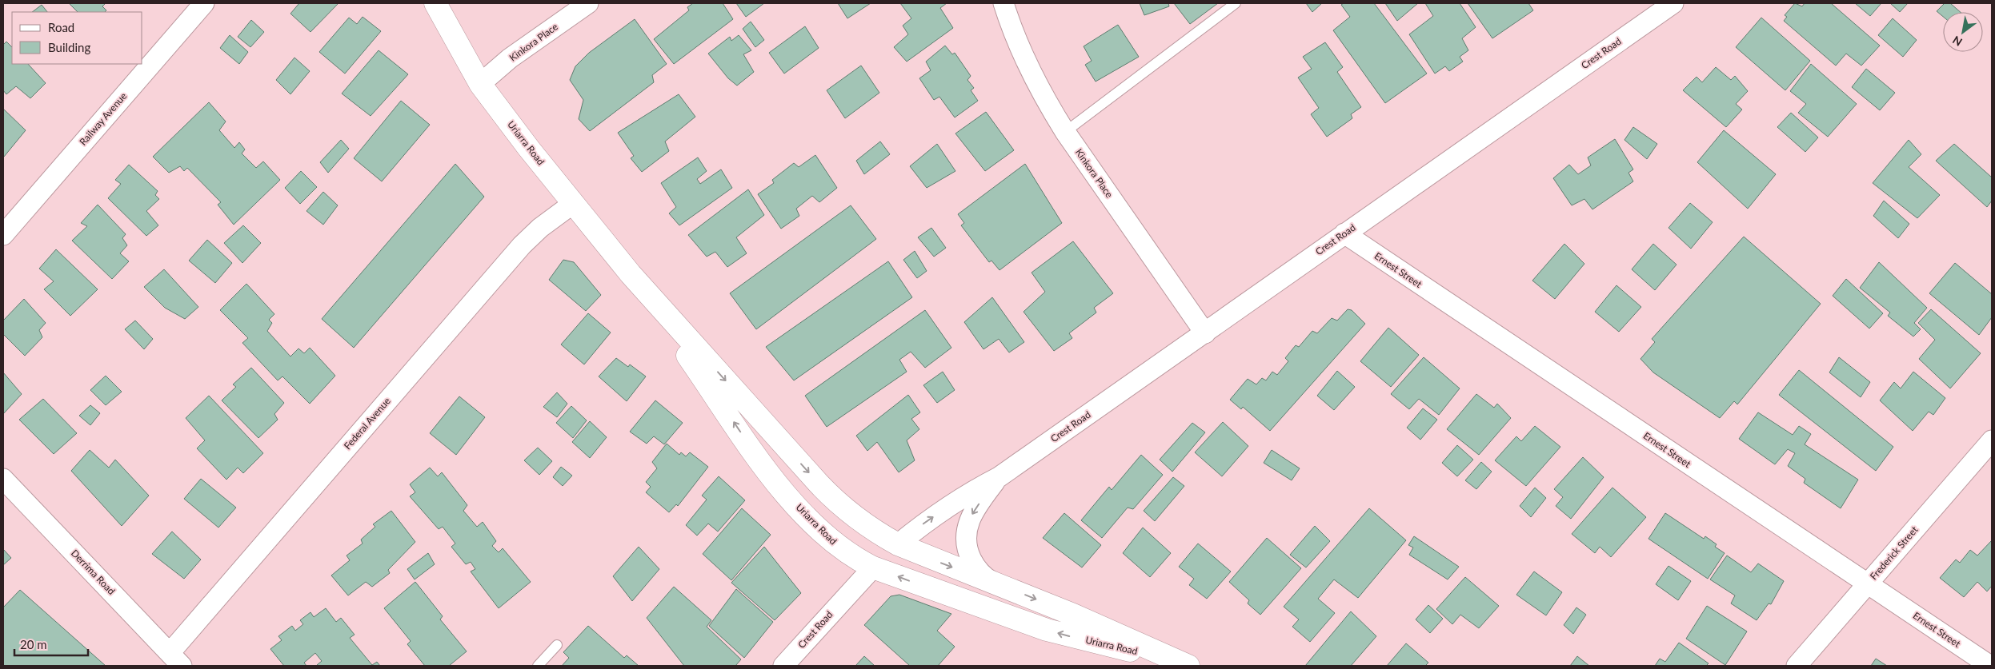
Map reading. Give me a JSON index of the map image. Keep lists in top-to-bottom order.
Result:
{
  "streets": {
    "main road": ["Crest Road", "Uriarra Road"],
    "street": [
      "Kinkora Place",
      "Railway Avenue",
      "Ernest Street",
      "Federal Avenue",
      "Frederick Street",
      "Derrima Road"
    ]
  },
  "crossings": [
    ["Kinkora Place", "Crest Road"],
    ["Kinkora Place", "Uriarra Road"],
    ["Crest Road", "Uriarra Road"],
    ["Crest Road", "Ernest Street"],
    ["Uriarra Road", "Federal Avenue"],
    ["Ernest Street", "Frederick Street"],
    ["Federal Avenue", "Derrima Road"]
  ],
  "legend": ["Road", "Building"],
  "scale_bar": "20 m",
  "north": "bottom left"
}
